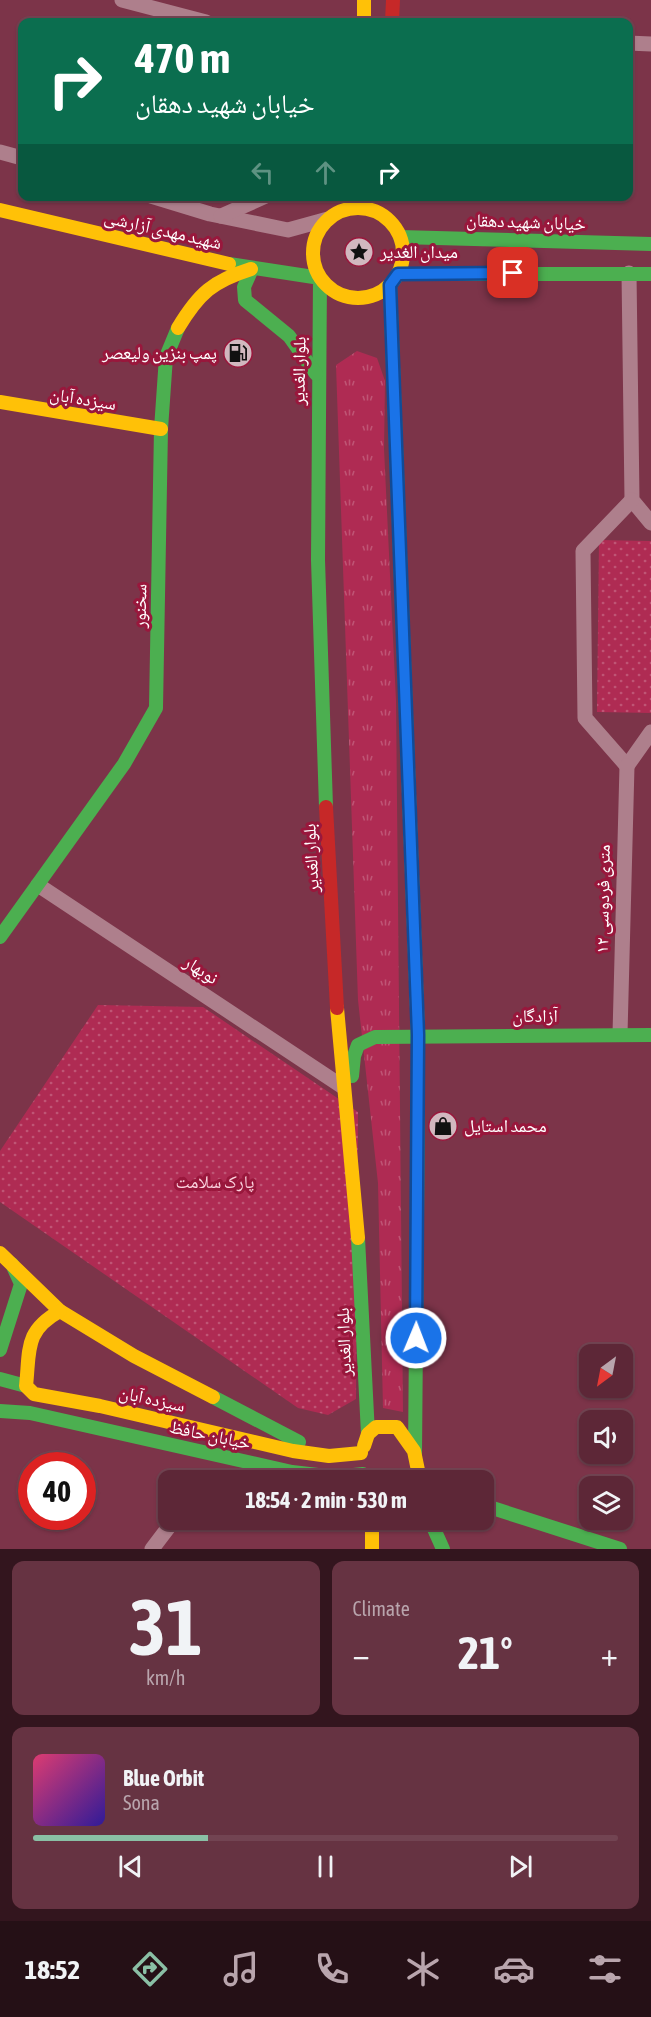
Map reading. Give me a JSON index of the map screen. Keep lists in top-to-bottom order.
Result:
{
  "streets": {
    "street": [
      "خیابان شهید دهقان",
      "شهید مهدی آزارشی",
      "بلوار الغدیر",
      "سیزده آبان",
      "سخنور",
      "۱۲ متری فردوسی",
      "نوبهار",
      "آزادگان",
      "خیابان حافظ"
    ]
  },
  "crossings": [
    ["خیابان شهید دهقان", "شهید مهدی آزارشی"],
    ["خیابان شهید دهقان", "بلوار الغدیر"],
    ["شهید مهدی آزارشی", "بلوار الغدیر"],
    ["شهید مهدی آزارشی", "سخنور"],
    ["بلوار الغدیر", "نوبهار"],
    ["بلوار الغدیر", "آزادگان"],
    ["سیزده آبان", "سخنور"],
    ["سخنور", "نوبهار"],
    ["۱۲ متری فردوسی", "آزادگان"]
  ],
  "parks": ["پارک سلامت"],
  "places": {
    "place": ["میدان الغدیر"],
    "fuel station": ["پمپ بنزین ولیعصر"],
    "shop": ["محمد استایل"]
  },
  "north": "bottom left",
  "page": {
    "turn": ["470 m", "خیابان شهید دهقان"],
    "limit": "40",
    "trip": "18:54 · 2 min · 530 m",
    "tile": [
      ["31", "km/h"],
      "Climate"
    ],
    "heat": ["−", "21°", "+"],
    "song": ["Blue Orbit", "Sona"],
    "tabs": "18:52"
  }
}
